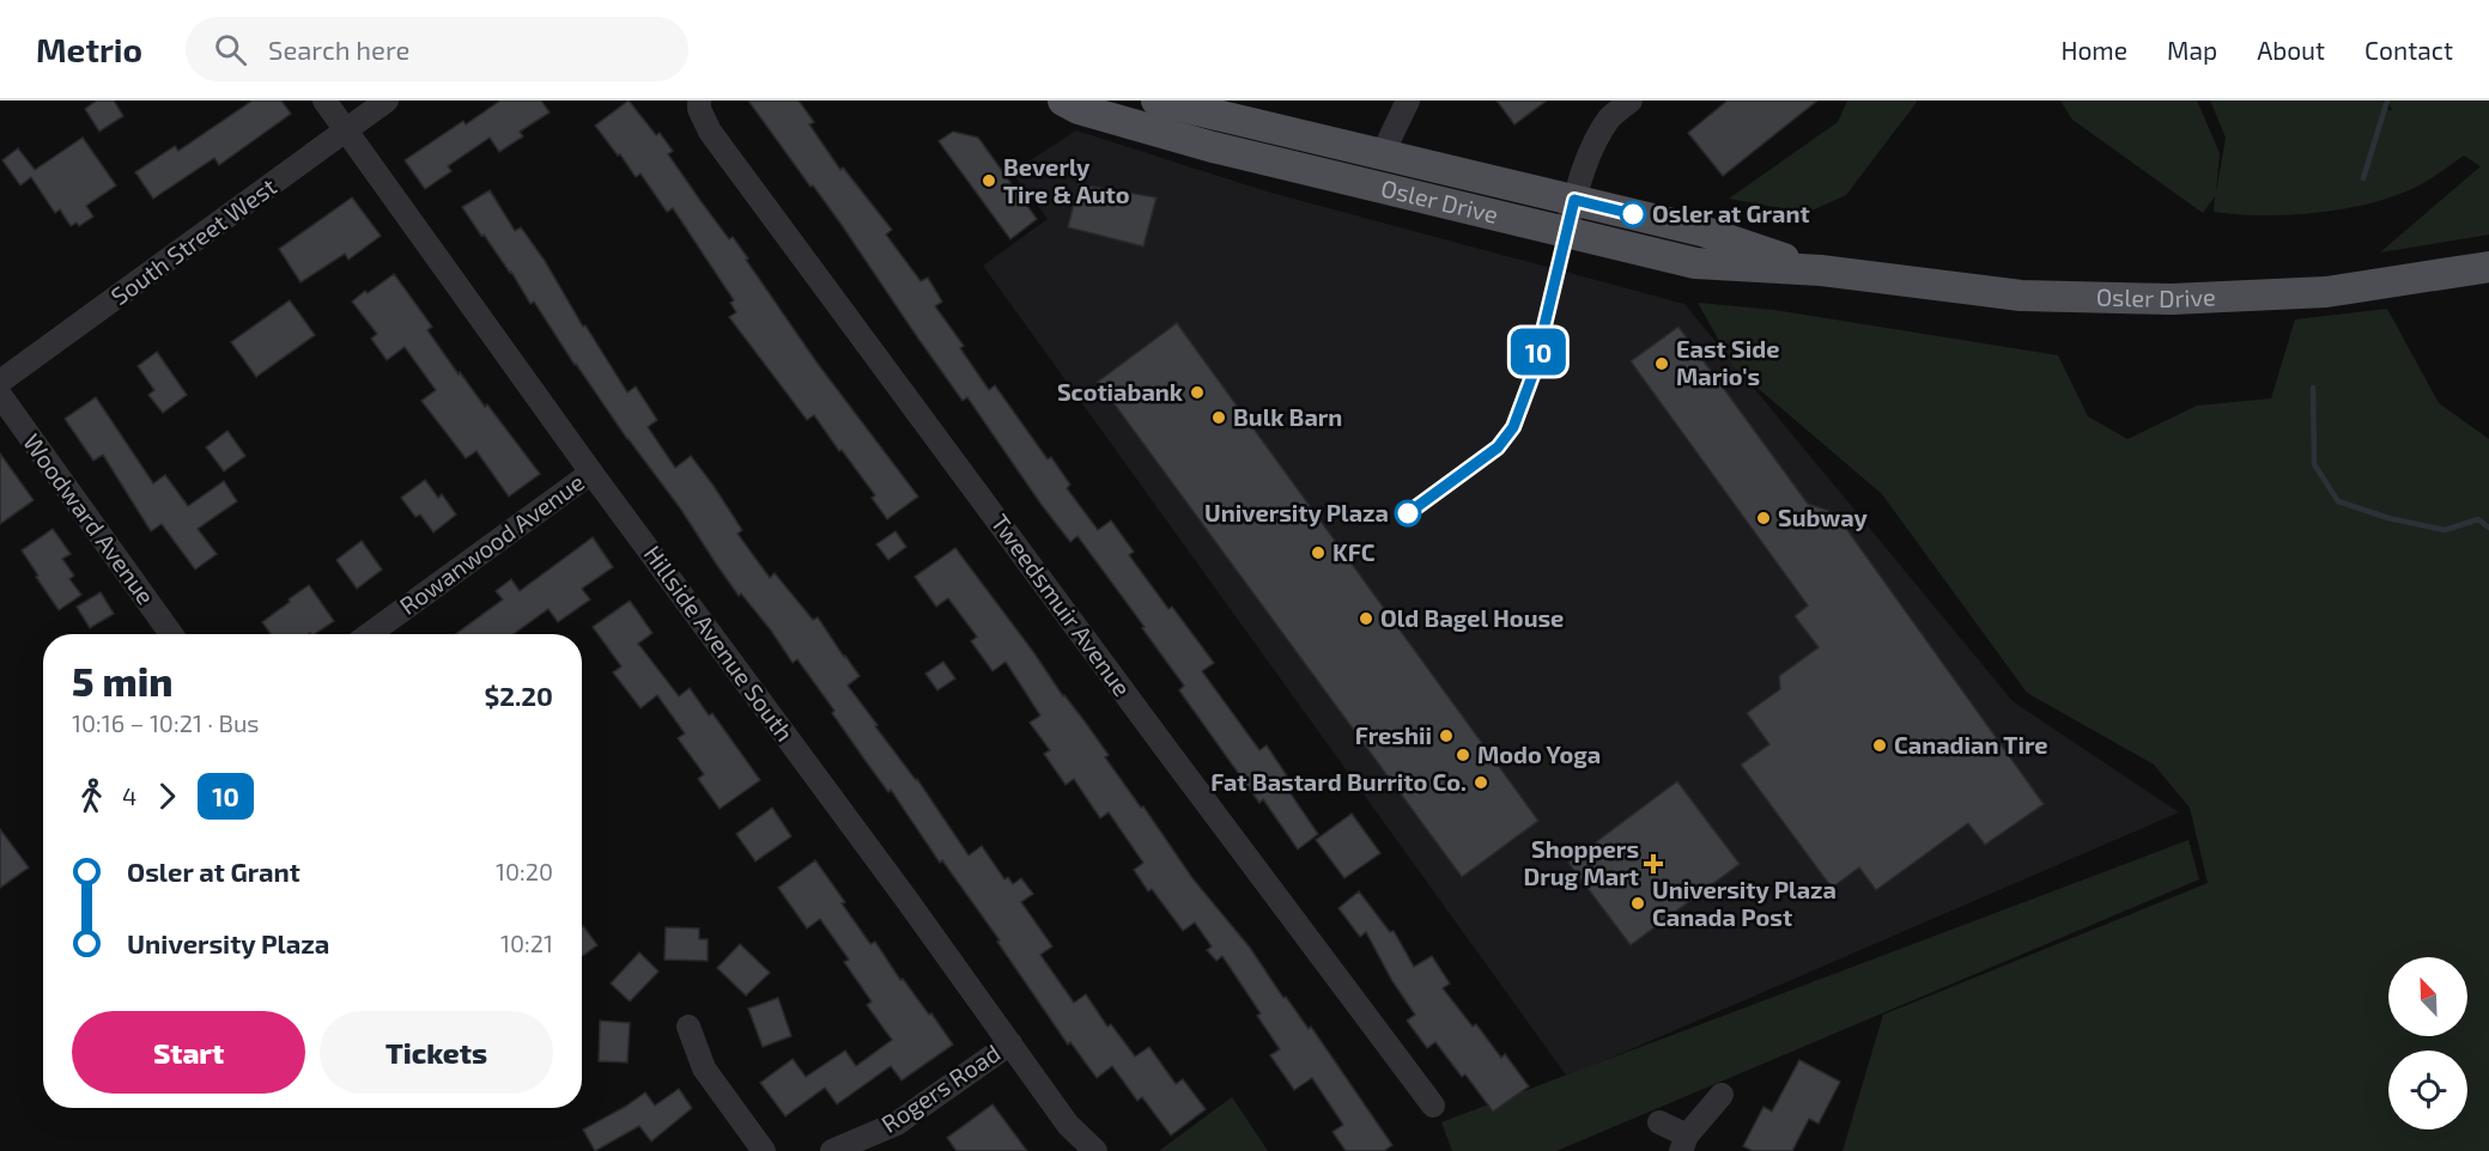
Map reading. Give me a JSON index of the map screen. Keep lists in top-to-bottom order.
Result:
{
  "streets": {
    "main road": ["Osler Drive"],
    "street": [
      "South Street West",
      "Woodward Avenue",
      "Rowanwood Avenue",
      "Tweedsmuir Avenue",
      "Hillside Avenue South",
      "Rogers Road"
    ]
  },
  "crossings": [
    ["South Street West", "Hillside Avenue South"],
    ["Rowanwood Avenue", "Hillside Avenue South"],
    ["Hillside Avenue South", "Rogers Road"]
  ],
  "places": {
    "other": [
      "Beverly Tire & Auto",
      "Osler at Grant",
      "East Side Mario's",
      "Scotiabank",
      "Bulk Barn",
      "University Plaza",
      "Subway",
      "KFC",
      "Old Bagel House",
      "Freshii",
      "Canadian Tire",
      "Modo Yoga",
      "Fat Bastard Burrito Co.",
      "University Plaza Canada Post"
    ],
    "health": ["Shoppers Drug Mart"]
  },
  "lines": ["bus line 10"],
  "north": "top left",
  "page": {
    "header": "Metrio",
    "search": "Search here",
    "nav": [
      "Home",
      "Map",
      "About",
      "Contact"
    ],
    "on_map": "10",
    "heading": ["5 min", "10:16 – 10:21 · Bus", "$2.20"],
    "legs": ["4", "10"],
    "list": [
      {
        "name": "Osler at Grant",
        "value": "10:20"
      },
      {
        "name": "University Plaza",
        "value": "10:21"
      }
    ],
    "buttons": ["Start", "Tickets"]
  }
}
